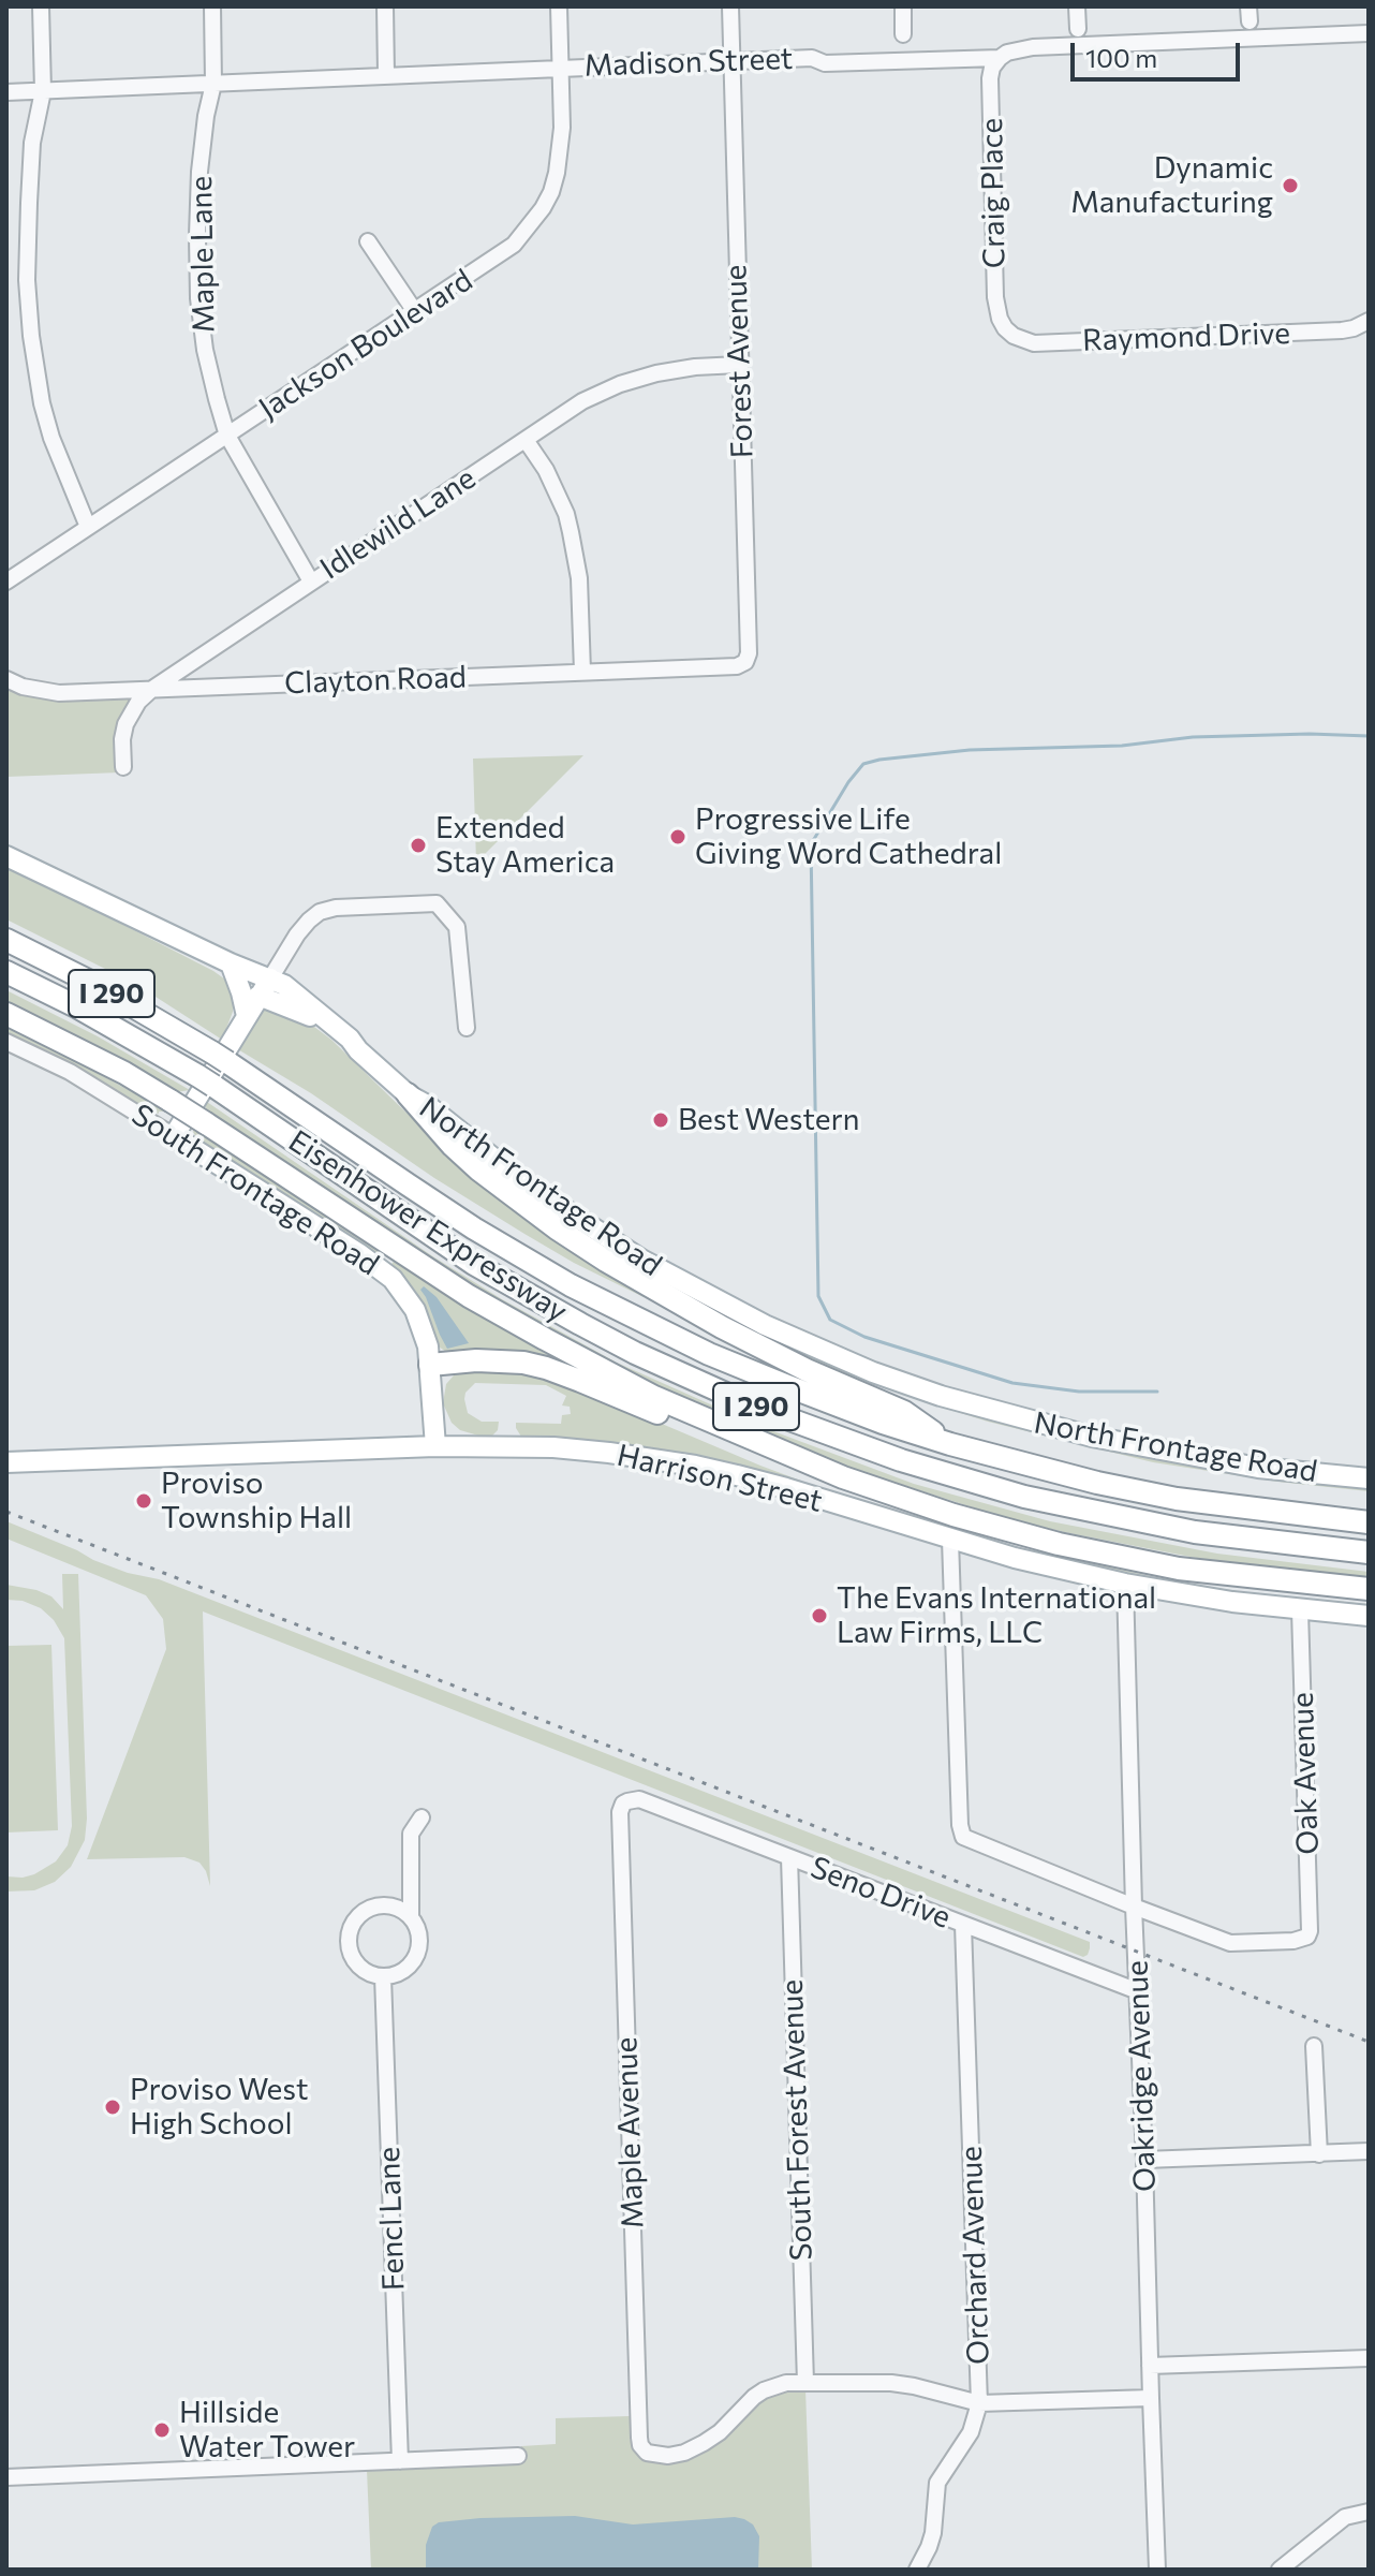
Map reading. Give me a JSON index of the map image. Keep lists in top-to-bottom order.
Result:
{
  "streets": {
    "highway": ["I 290", "Eisenhower Expressway"],
    "main road": ["North Frontage Road", "South Frontage Road", "Harrison Street"],
    "street": [
      "Madison Street",
      "Craig Place",
      "Maple Lane",
      "Raymond Drive",
      "Jackson Boulevard",
      "Forest Avenue",
      "Idlewild Lane",
      "Clayton Road",
      "Oak Avenue",
      "Seno Drive",
      "Oakridge Avenue",
      "South Forest Avenue",
      "Maple Avenue",
      "Fencl Lane",
      "Orchard Avenue"
    ]
  },
  "crossings": [
    ["Madison Street", "Craig Place"],
    ["Madison Street", "Maple Lane"],
    ["Madison Street", "Jackson Boulevard"],
    ["Madison Street", "Forest Avenue"],
    ["Craig Place", "Raymond Drive"],
    ["Maple Lane", "Jackson Boulevard"],
    ["Maple Lane", "Idlewild Lane"],
    ["Forest Avenue", "Idlewild Lane"],
    ["Forest Avenue", "Clayton Road"],
    ["Idlewild Lane", "Clayton Road"],
    ["South Frontage Road", "Harrison Street"],
    ["Harrison Street", "Oak Avenue"],
    ["Harrison Street", "Oakridge Avenue"],
    ["Oak Avenue", "Oakridge Avenue"],
    ["Seno Drive", "Oakridge Avenue"],
    ["Seno Drive", "South Forest Avenue"],
    ["Seno Drive", "Maple Avenue"],
    ["Seno Drive", "Orchard Avenue"],
    ["South Forest Avenue", "Maple Avenue"]
  ],
  "places": [
    "Dynamic Manufacturing",
    "Progressive Life Giving Word Cathedral",
    "Extended Stay America",
    "Best Western",
    "Proviso Township Hall",
    "The Evans International Law Firms, LLC",
    "Proviso West High School",
    "Hillside Water Tower"
  ],
  "scale_bar": "100 m"
}
